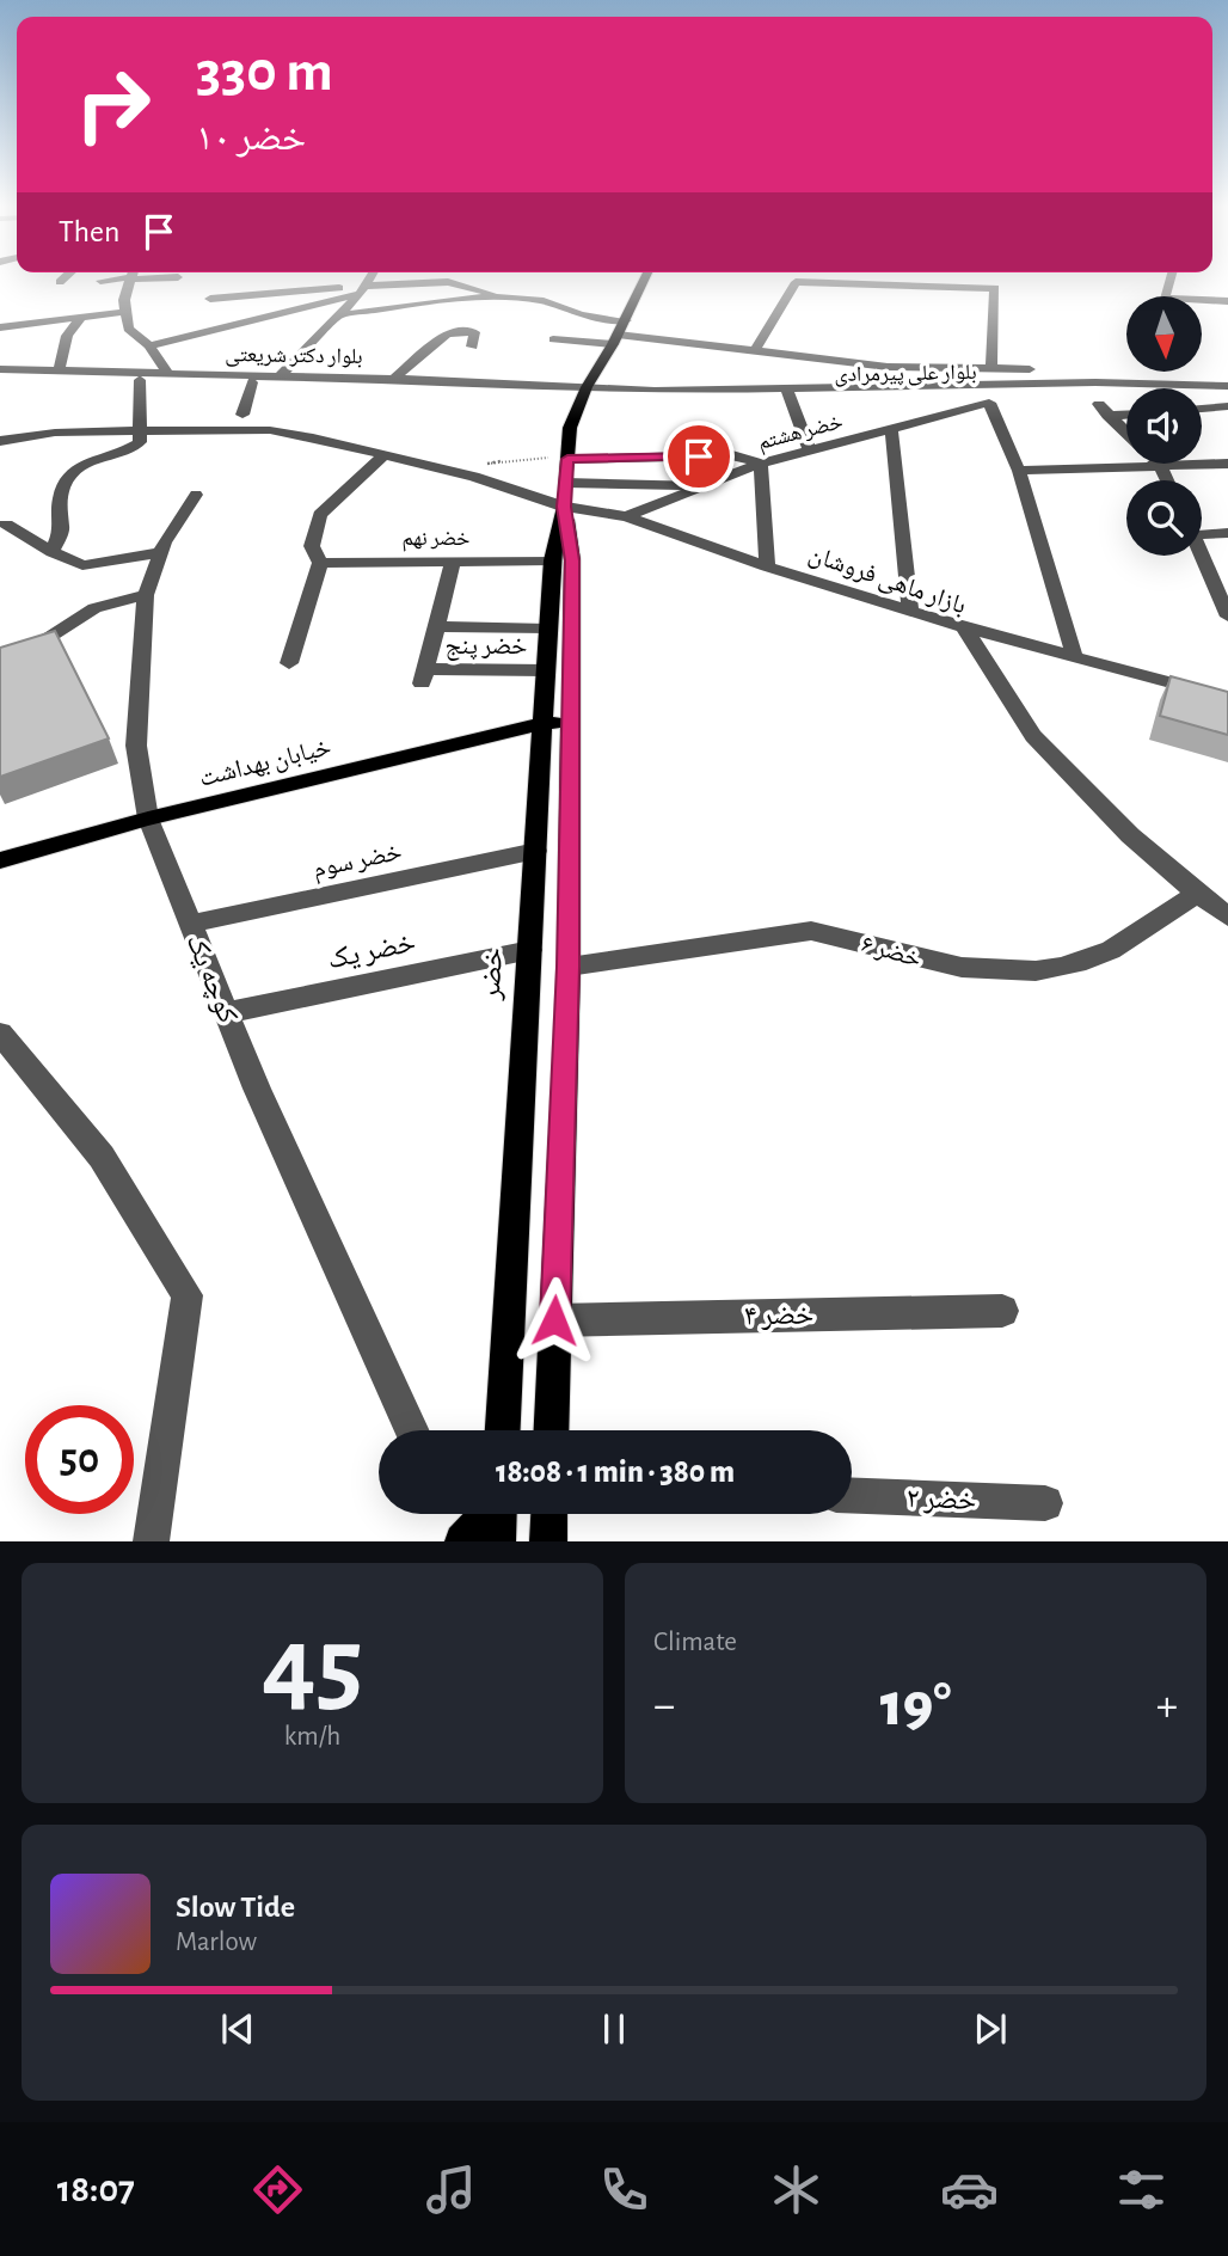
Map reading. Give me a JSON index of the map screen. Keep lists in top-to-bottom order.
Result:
{
  "streets": {
    "main road": ["خیابان بهداشت", "خضر"],
    "street": [
      "بلوار دکتر شریعتی",
      "بلوار علی پیرمرادی",
      "خضر هشتم",
      "خضر نهم",
      "بازار ماهی فروشان",
      "خضر پنج",
      "خضر سوم",
      "خضر یک",
      "خضر ۶",
      "کوچه یک",
      "خضر ۴",
      "خضر ۲"
    ]
  },
  "crossings": [
    ["بلوار دکتر شریعتی", "بلوار علی پیرمرادی"],
    ["بلوار دکتر شریعتی", "خضر"],
    ["بلوار علی پیرمرادی", "خضر"],
    ["خضر هشتم", "بازار ماهی فروشان"],
    ["خضر نهم", "خضر"],
    ["بازار ماهی فروشان", "خضر ۶"],
    ["بازار ماهی فروشان", "خضر"],
    ["خضر پنج", "خضر"],
    ["خیابان بهداشت", "خضر"],
    ["خیابان بهداشت", "کوچه یک"],
    ["خضر سوم", "خضر"],
    ["خضر سوم", "کوچه یک"],
    ["خضر یک", "خضر"],
    ["خضر یک", "کوچه یک"],
    ["خضر ۶", "خضر"],
    ["خضر", "خضر ۴"]
  ],
  "north": "bottom",
  "page": {
    "turn": ["330 m", "خضر ۱۰"],
    "then": "Then",
    "limit": "50",
    "trip": "18:08 · 1 min · 380 m",
    "tile": [
      ["45", "km/h"],
      "Climate"
    ],
    "heat": ["−", "19°", "+"],
    "song": ["Slow Tide", "Marlow"],
    "tabs": "18:07"
  }
}
